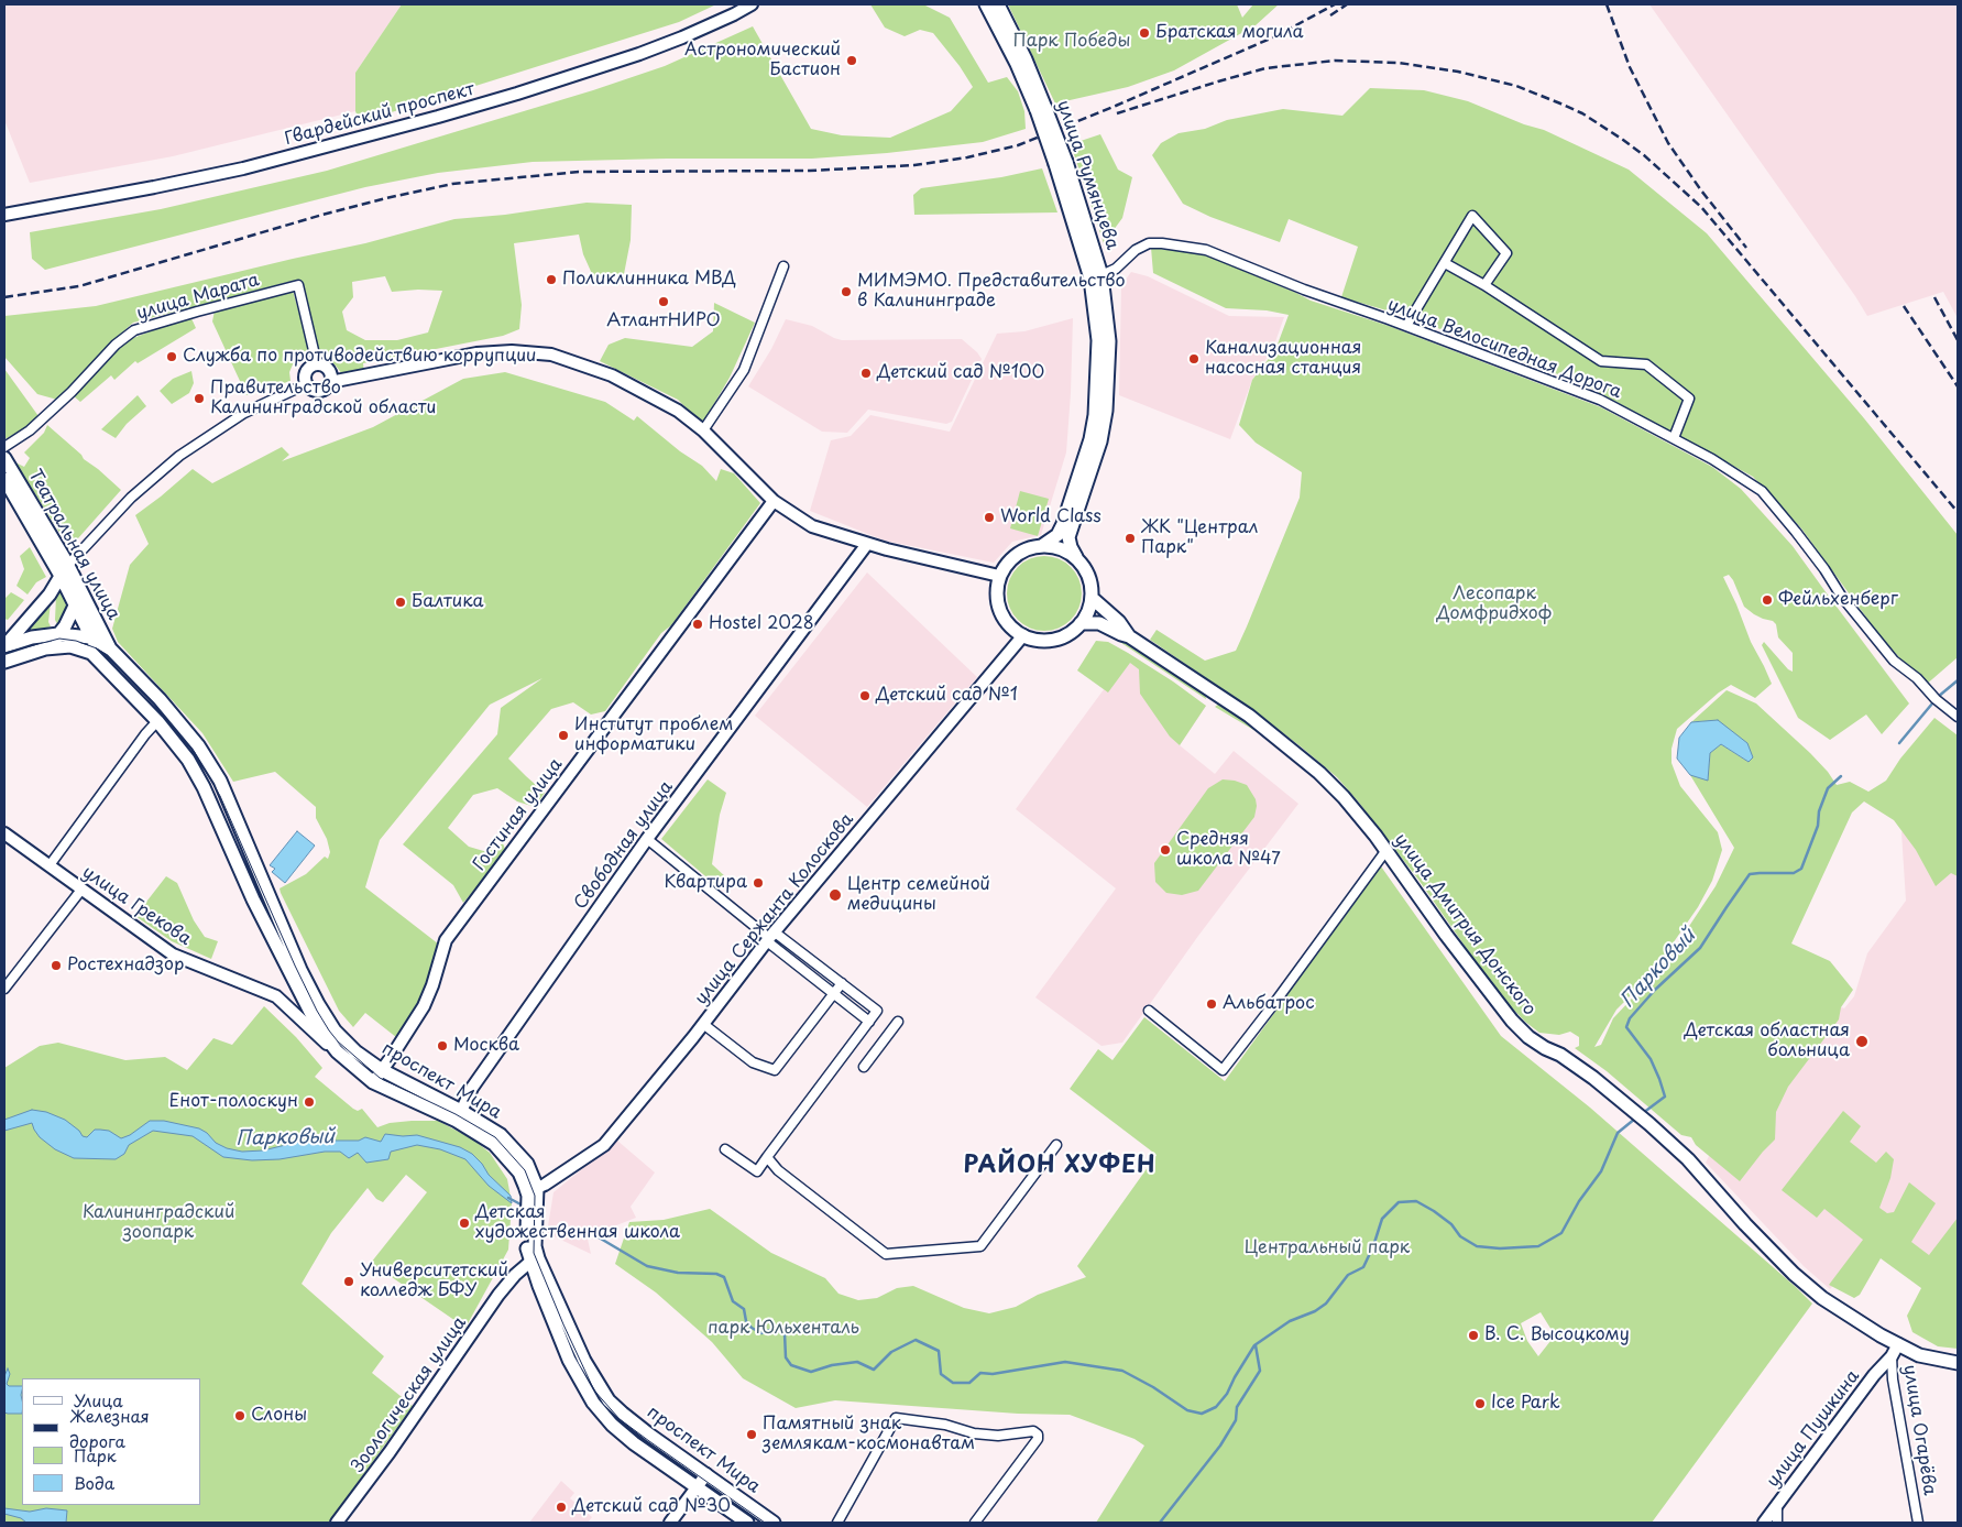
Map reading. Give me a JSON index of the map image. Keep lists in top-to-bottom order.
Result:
{
  "streets": {
    "main road": [
      "Гвардейский проспект",
      "улица Румянцева",
      "Театральная улица",
      "Гостиная улица",
      "Свободная улица",
      "улица Грекова",
      "улица Сержанта Колоскова",
      "улица Дмитрия Донского",
      "проспект Мира",
      "Зоологическая улица",
      "улица Пушкина",
      "улица Огарёва"
    ],
    "street": ["улица Марата", "улица Велосипедная Дорога"]
  },
  "crossings": [
    ["улица Румянцева", "улица Велосипедная Дорога"],
    ["улица Румянцева", "улица Сержанта Колоскова"],
    ["улица Румянцева", "улица Дмитрия Донского"],
    ["Театральная улица", "проспект Мира"],
    ["Гостиная улица", "проспект Мира"],
    ["Свободная улица", "проспект Мира"],
    ["улица Грекова", "проспект Мира"],
    ["улица Сержанта Колоскова", "улица Дмитрия Донского"],
    ["улица Сержанта Колоскова", "проспект Мира"],
    ["улица Дмитрия Донского", "улица Огарёва"],
    ["проспект Мира", "Зоологическая улица"],
    ["улица Пушкина", "улица Огарёва"]
  ],
  "districts": ["РАЙОН ХУФЕН"],
  "water": ["Парковый"],
  "parks": [
    "Парк Победы",
    "Лесопарк Домфридхоф",
    "Калининградский зоопарк",
    "Центральный парк",
    "парк Юльхенталь"
  ],
  "places": [
    "Братская могила",
    "Астрономический Бастион",
    "Поликлинника МВД",
    "МИМЭМО. Представительство в Калининграде",
    "АтлантНИРО",
    "Служба по противодействию коррупции",
    "Канализационная насосная станция",
    "Детский сад №100",
    "Правительство Калининградской области",
    "World Class",
    "ЖК \"Централ Парк\"",
    "Фейльхенберг",
    "Балтика",
    "Hostel 2028",
    "Детский сад №1",
    "Институт проблем информатики",
    "Средняя школа №47",
    "Квартира",
    "Центр семейной медицины",
    "Ростехнадзор",
    "Альбатрос",
    "Детская областная больница",
    "Москва",
    "Енот-полоскун",
    "Детская художественная школа",
    "Университетский колледж БФУ",
    "В. С. Высоцкому",
    "Ice Park",
    "Слоны",
    "Памятный знак землякам-космонавтам",
    "Детский сад №30"
  ],
  "legend": [
    "Улица",
    "Железная дорога",
    "Парк",
    "Вода"
  ]
}
